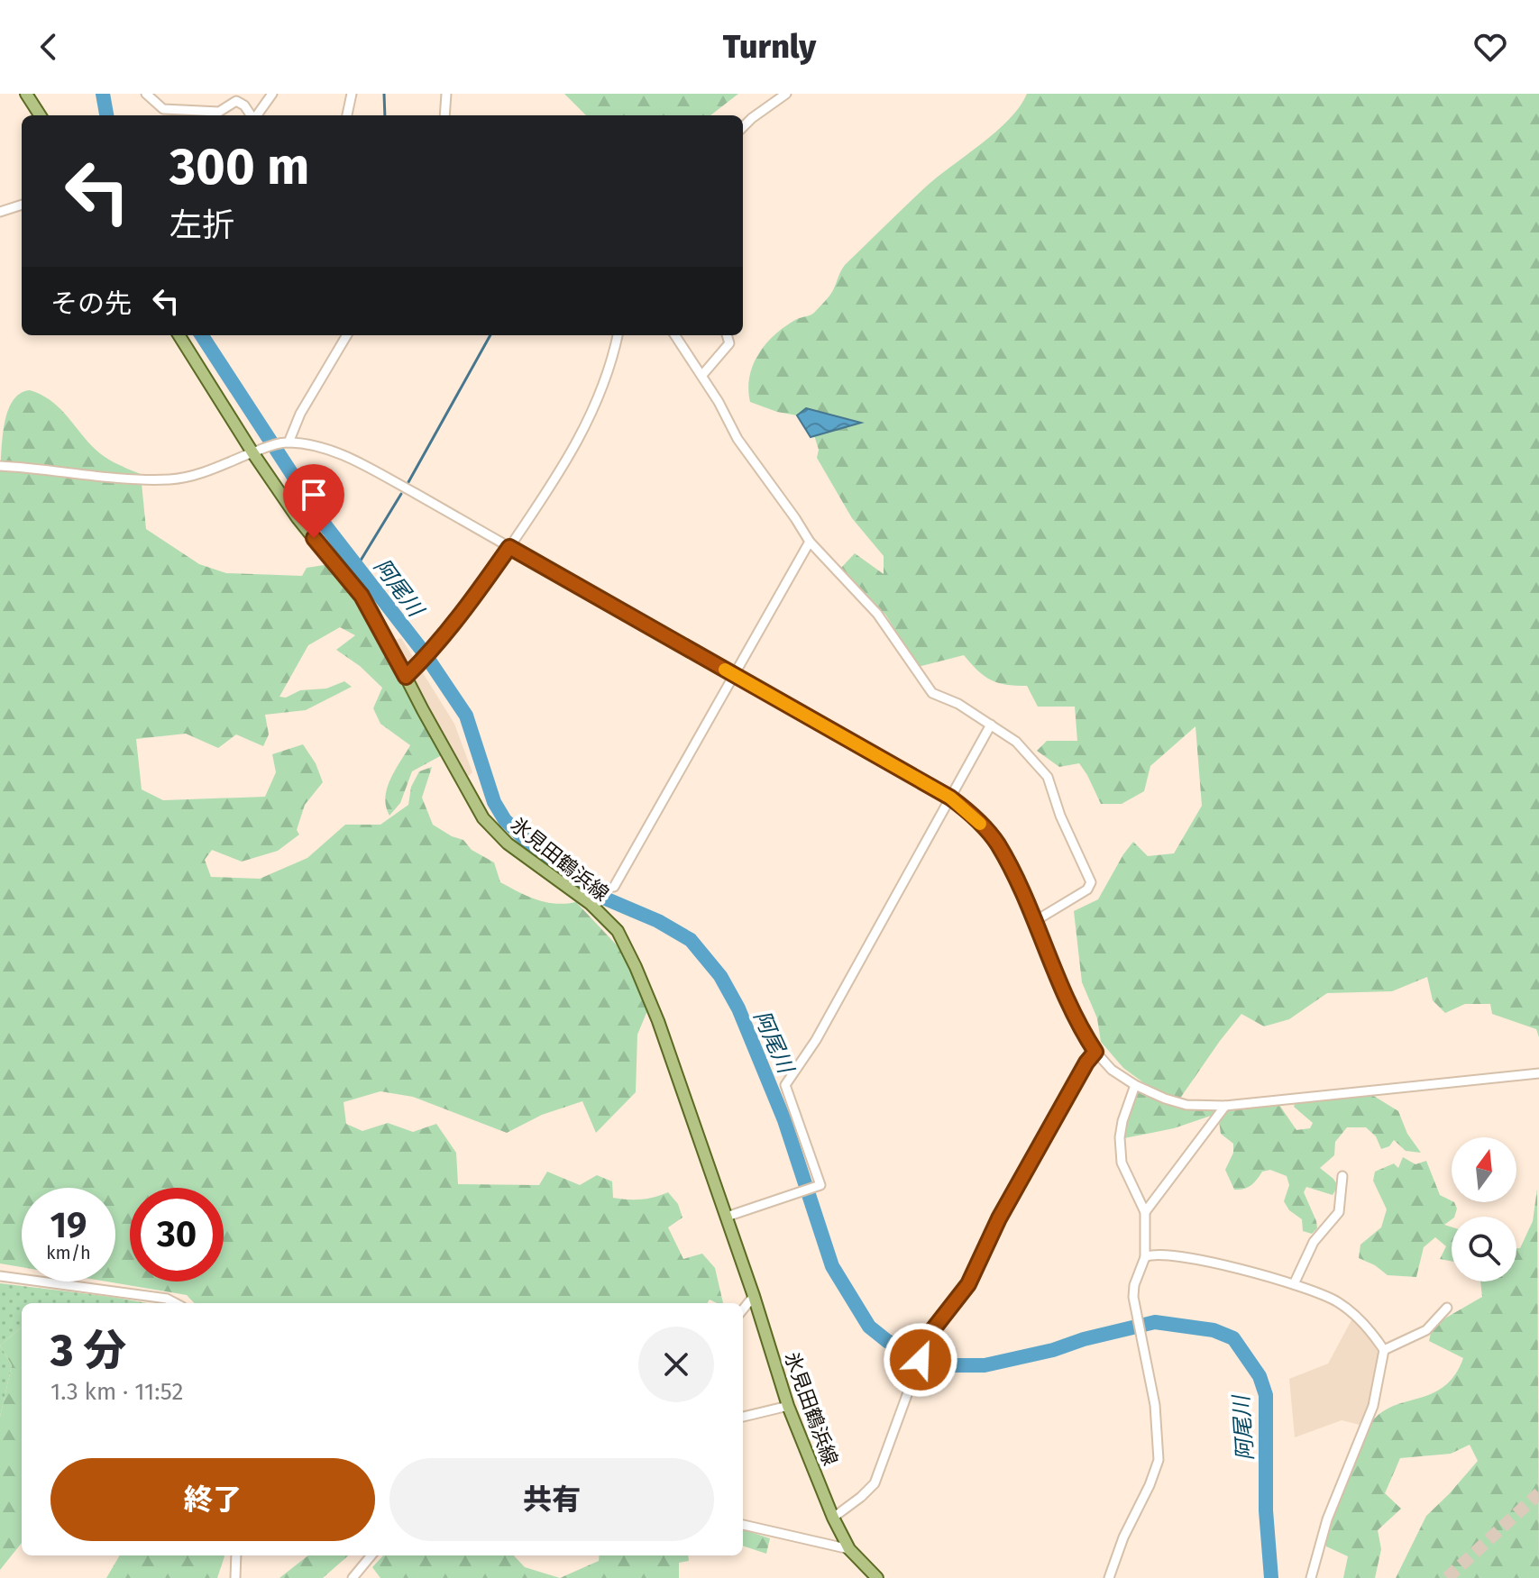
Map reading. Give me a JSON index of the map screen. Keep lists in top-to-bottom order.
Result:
{
  "streets": {
    "main road": ["氷見田鶴浜線"]
  },
  "water": ["阿尾川"],
  "north": "top",
  "page": {
    "header": "Turnly",
    "turn": ["300 m", "左折"],
    "then": "その先",
    "speed": "19 km/h",
    "limit": "30",
    "heading": ["3 分", "1.3 km · 11:52"],
    "buttons": ["終了", "共有"]
  }
}
